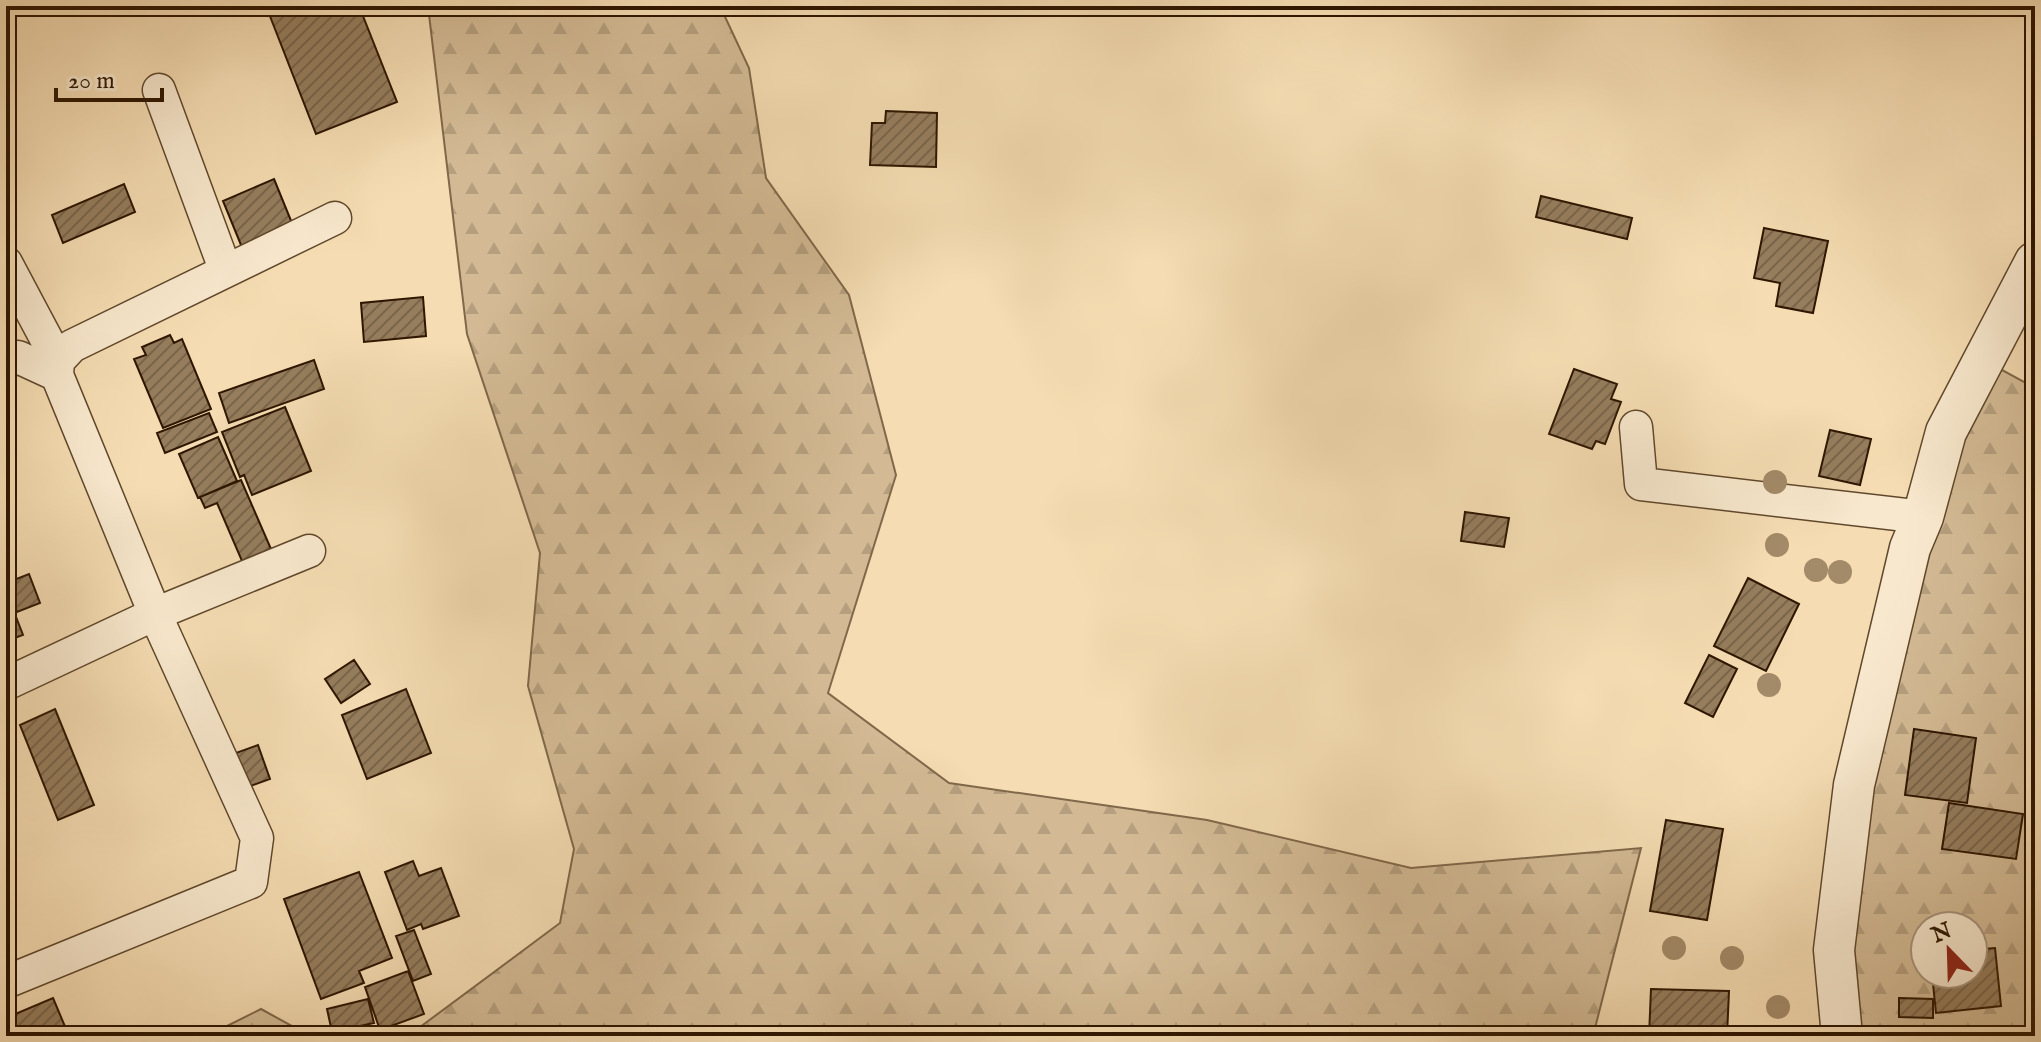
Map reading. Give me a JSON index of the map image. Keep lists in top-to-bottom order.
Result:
{
  "scale_bar": "20 m",
  "north": "top left"
}
